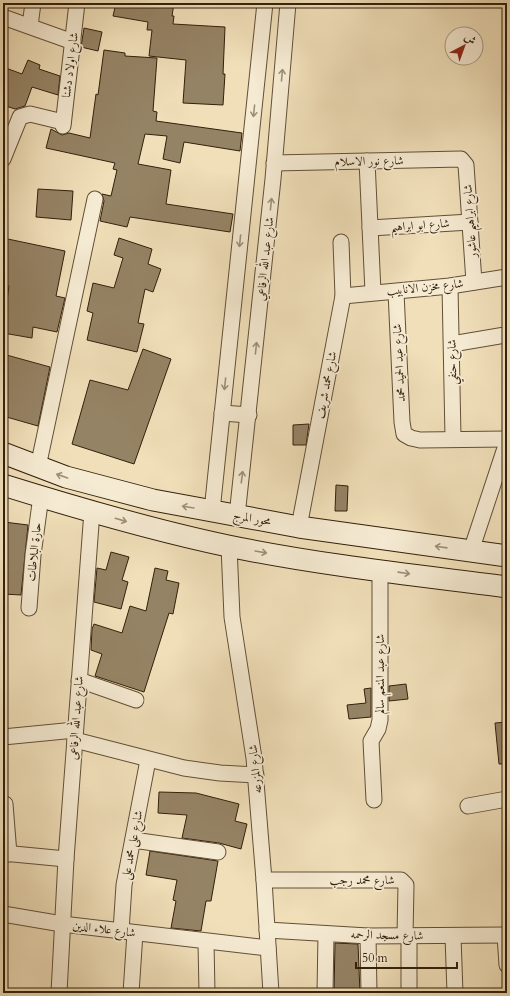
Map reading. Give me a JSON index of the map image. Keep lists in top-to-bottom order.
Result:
{
  "streets": {
    "main road": ["محور المرج"],
    "street": [
      "شارع اولاد دشنا",
      "شارع نور الاسلام",
      "شارع ابراهيم عاشور",
      "شارع ابو ابراهيم",
      "شارع عبد الله الرفاعي",
      "شارع مخزن الانابيب",
      "شارع حنفي",
      "شارع عبد الحميد محمد",
      "شارع محمد شريف",
      "حارة البلاطات",
      "شارع عبد المنعم سالم",
      "شارع عبد الله الرفاعى",
      "شارع المزرعه",
      "شارع على محمد على",
      "شارع محمد رجب",
      "شارع علاء الدين",
      "شارع مسجد الرحمه"
    ]
  },
  "crossings": [
    ["شارع نور الاسلام", "شارع ابراهيم عاشور"],
    ["شارع نور الاسلام", "شارع عبد الله الرفاعي"],
    ["شارع ابراهيم عاشور", "شارع ابو ابراهيم"],
    ["شارع ابراهيم عاشور", "شارع مخزن الانابيب"],
    ["شارع عبد الله الرفاعي", "محور المرج"],
    ["شارع مخزن الانابيب", "شارع حنفي"],
    ["شارع مخزن الانابيب", "شارع عبد الحميد محمد"],
    ["شارع مخزن الانابيب", "شارع محمد شريف"],
    ["شارع حنفي", "شارع عبد الحميد محمد"],
    ["شارع محمد شريف", "محور المرج"],
    ["شارع عبد الله الرفاعى", "شارع علاء الدين"],
    ["شارع المزرعه", "شارع محمد رجب"],
    ["شارع المزرعه", "شارع علاء الدين"],
    ["شارع المزرعه", "شارع مسجد الرحمه"],
    ["شارع على محمد على", "شارع علاء الدين"],
    ["شارع محمد رجب", "شارع مسجد الرحمه"]
  ],
  "scale_bar": "50 m",
  "north": "top right"
}
